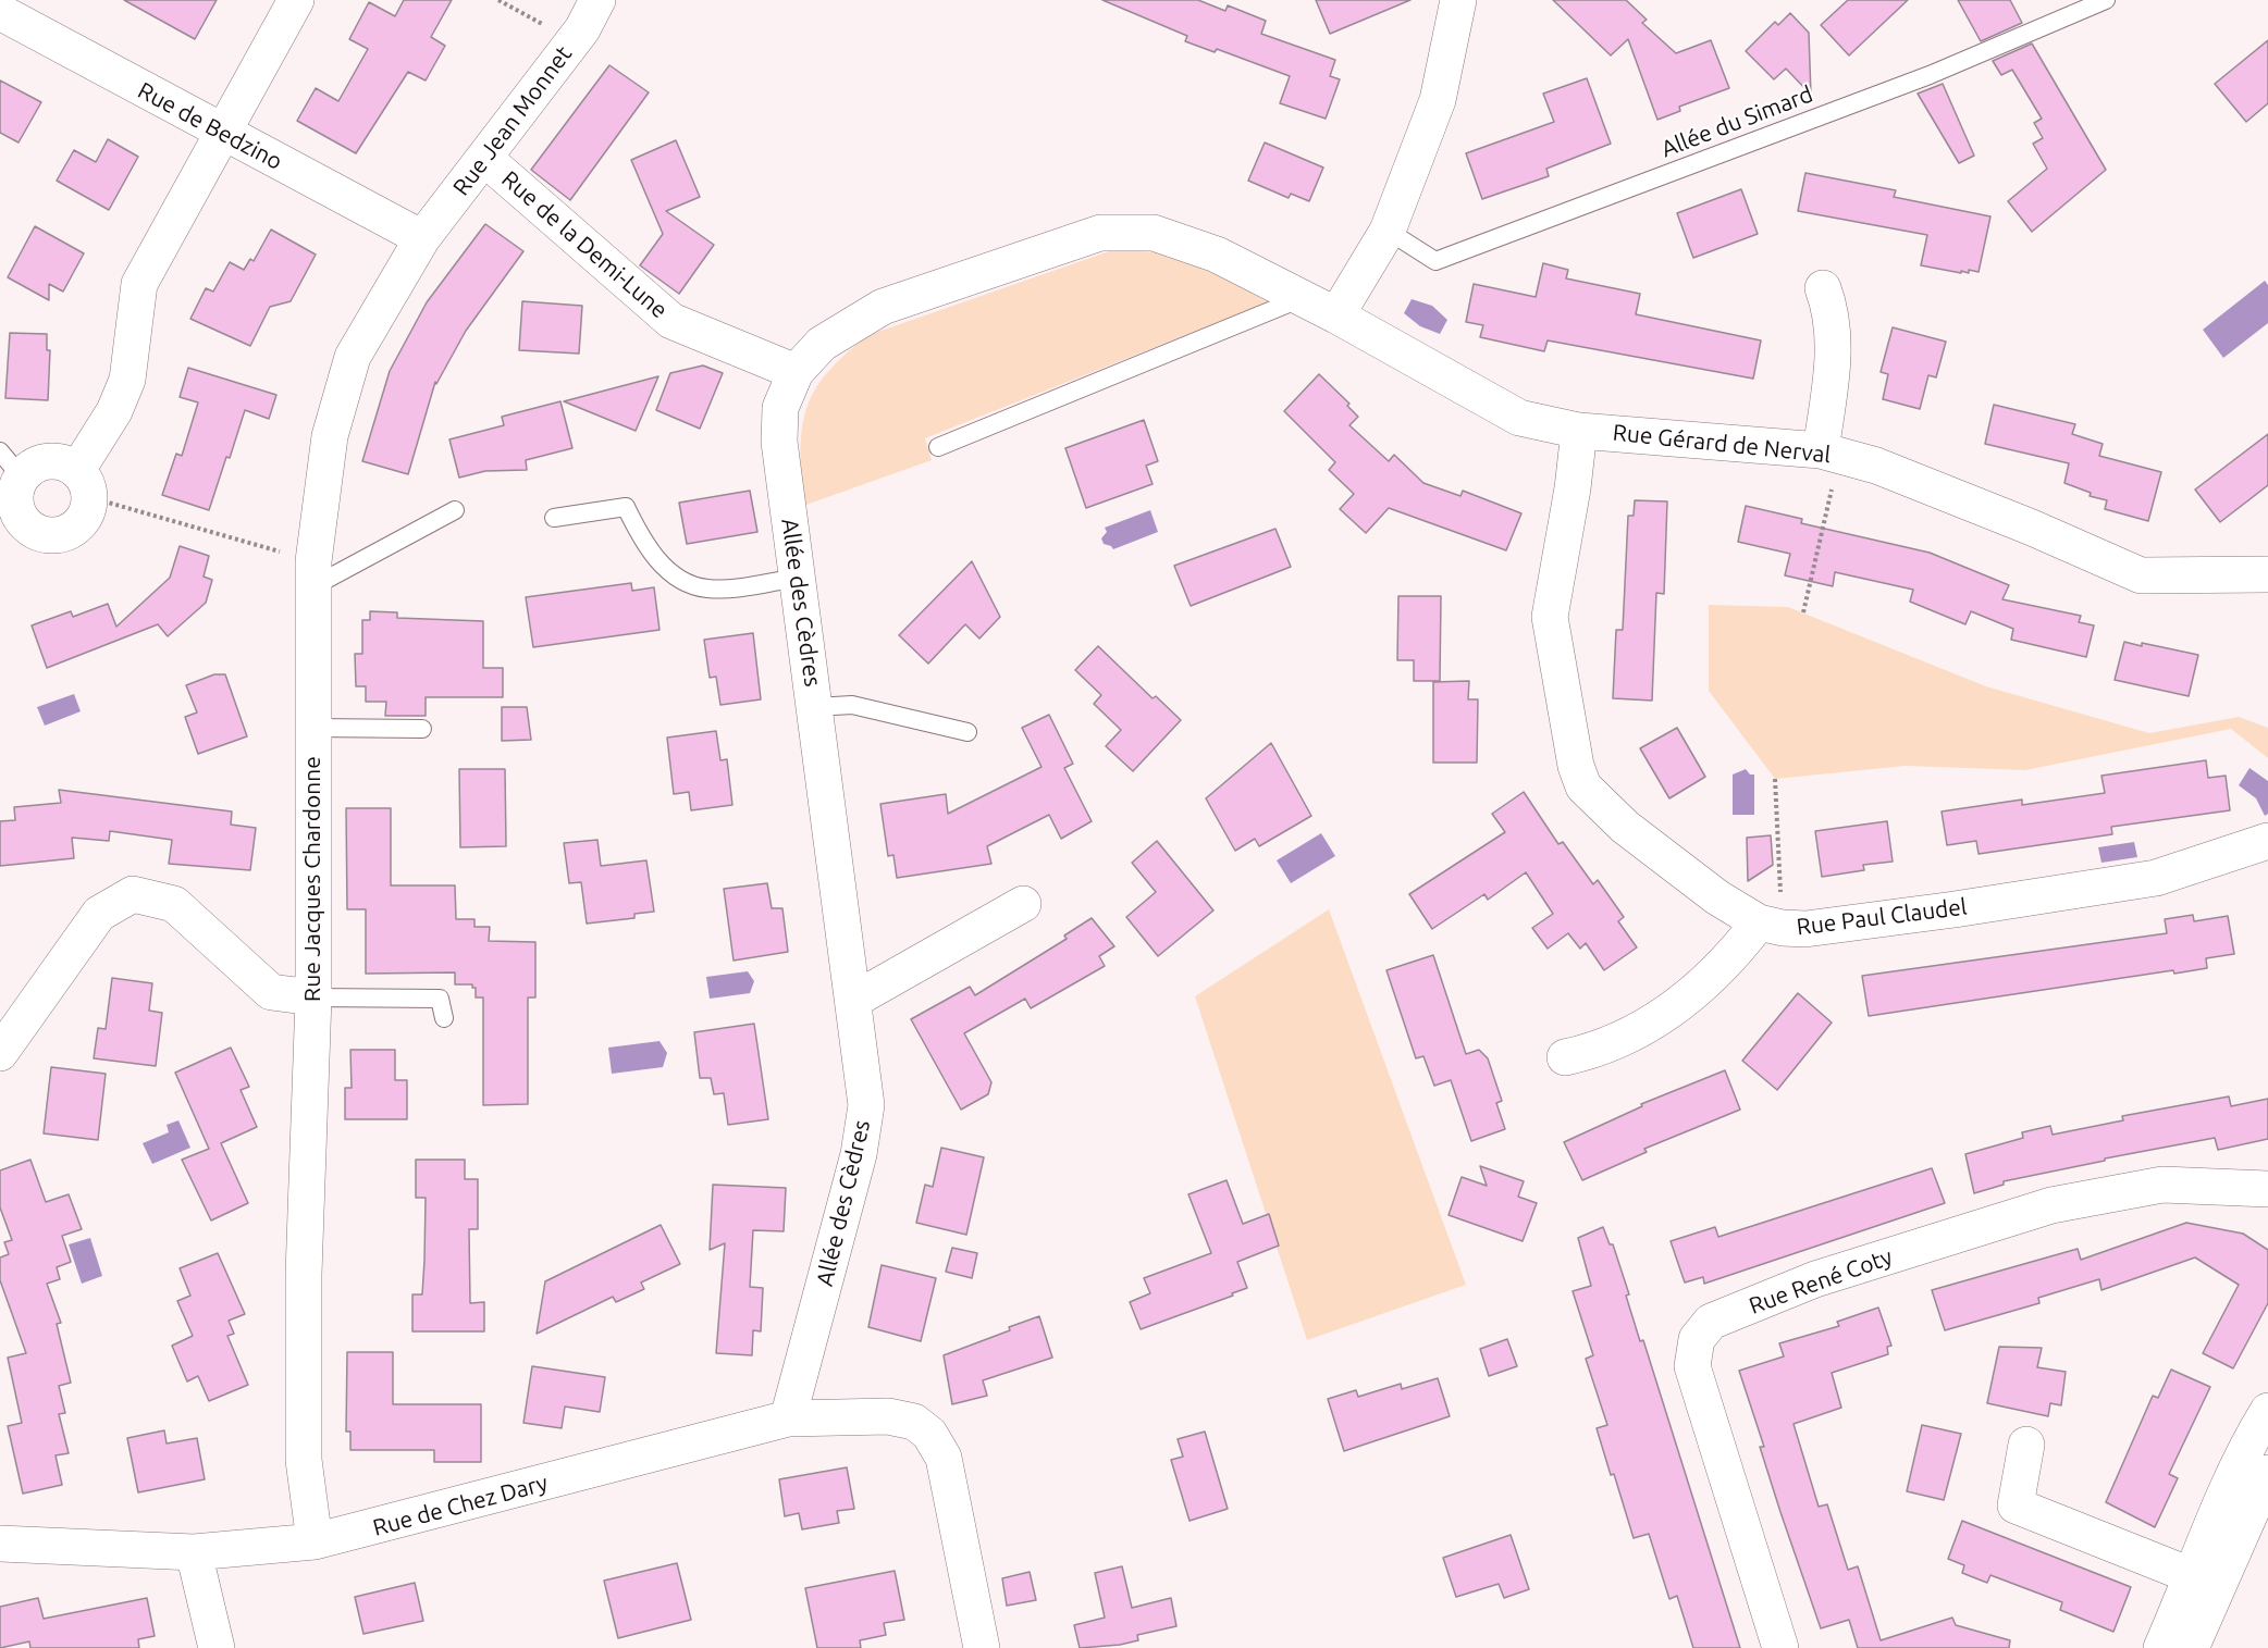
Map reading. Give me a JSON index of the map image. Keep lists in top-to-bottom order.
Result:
{
  "streets": {
    "street": [
      "Rue Jean Monnet",
      "Rue de Bedzino",
      "Rue de la Demi-Lune",
      "Rue Gérard de Nerval",
      "Allée des Cèdres",
      "Rue Jacques Chardonne",
      "Rue Paul Claudel",
      "Rue René Coty",
      "Rue de Chez Dary"
    ],
    "lane": ["Allée du Simard"]
  },
  "crossings": [
    ["Rue Jean Monnet", "Rue de Bedzino"],
    ["Rue Jean Monnet", "Rue de la Demi-Lune"],
    ["Rue Jean Monnet", "Rue Jacques Chardonne"],
    ["Rue de Bedzino", "Rue Jacques Chardonne"],
    ["Rue de la Demi-Lune", "Allée des Cèdres"],
    ["Rue Gérard de Nerval", "Allée des Cèdres"],
    ["Allée des Cèdres", "Rue de Chez Dary"],
    ["Rue Jacques Chardonne", "Rue de Chez Dary"]
  ]
}
